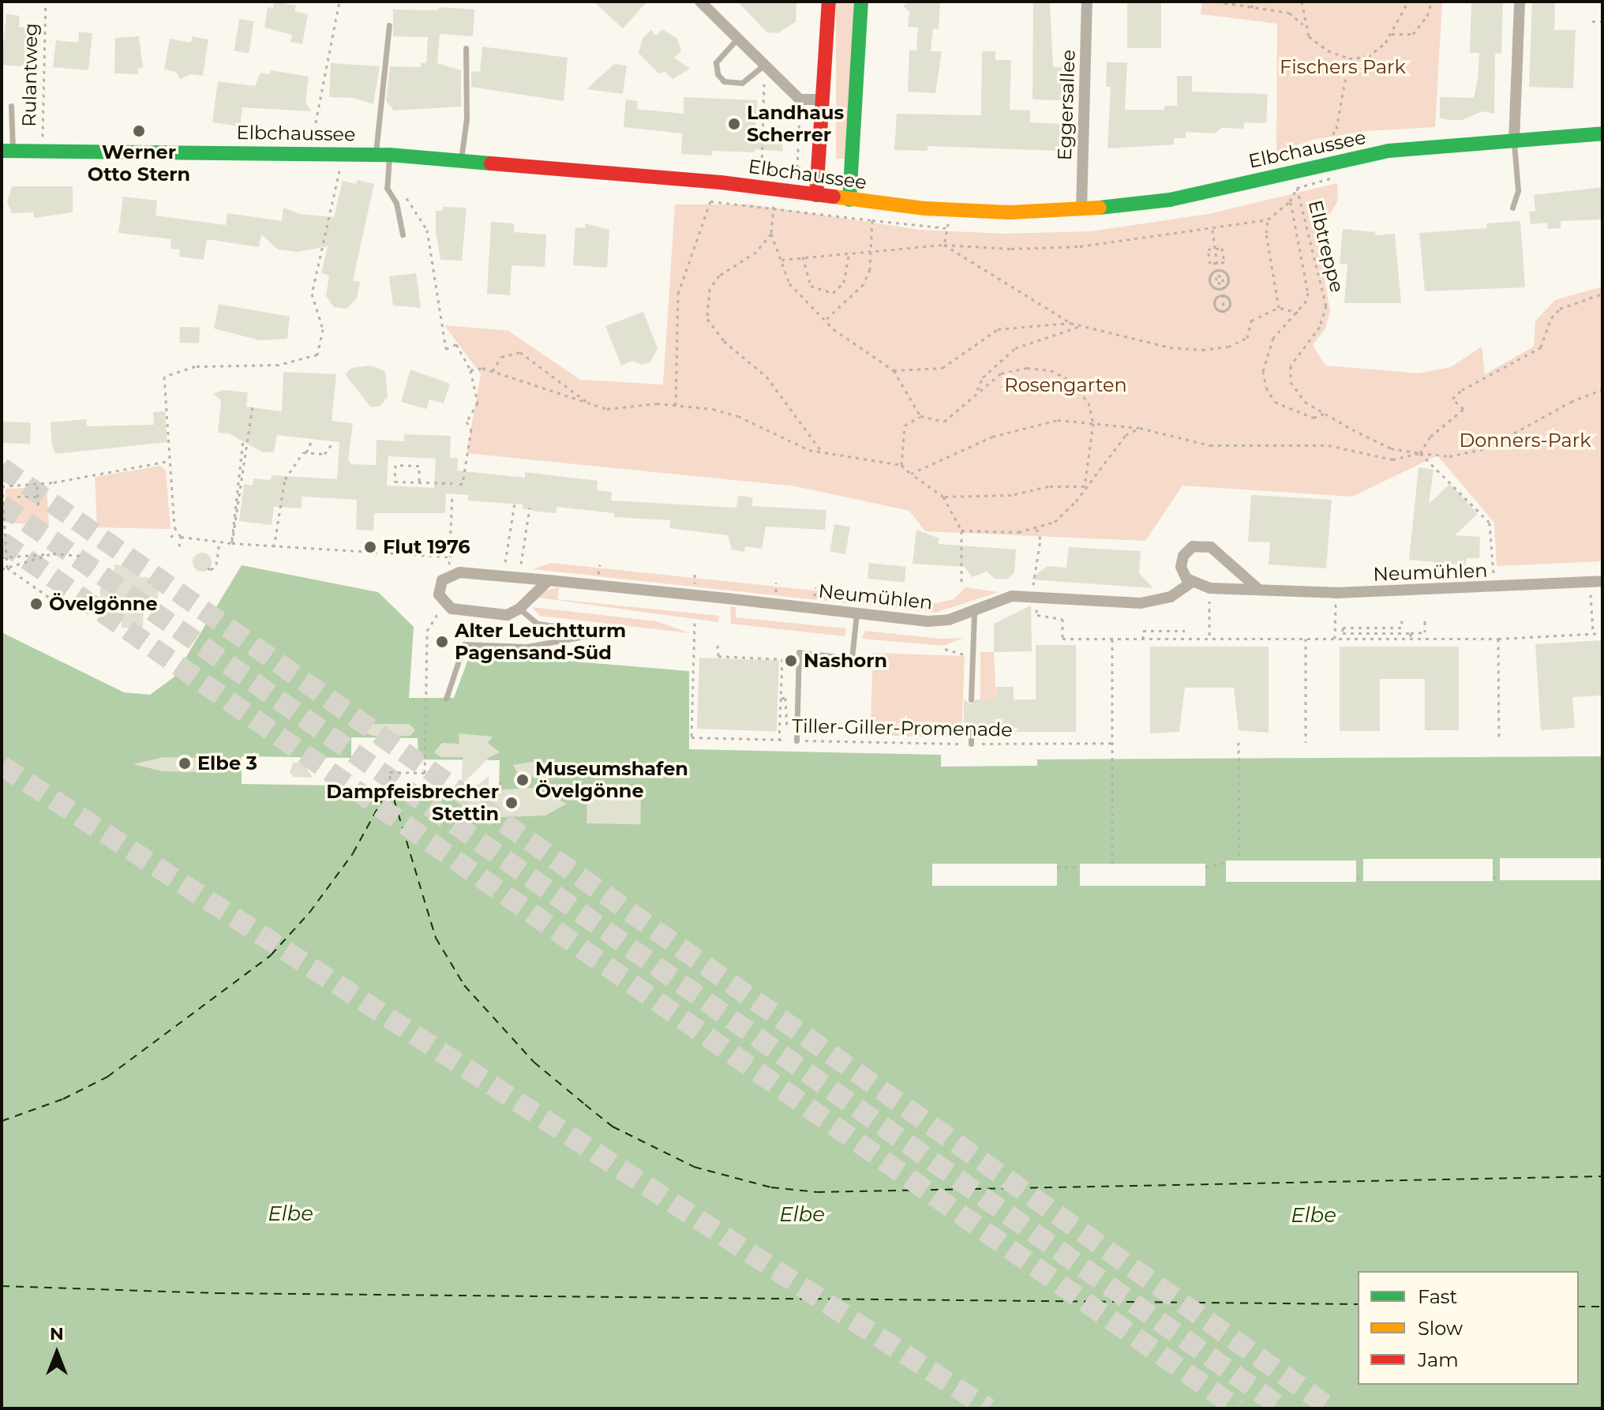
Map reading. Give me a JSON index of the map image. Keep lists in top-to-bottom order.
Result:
{
  "streets": {
    "main road": ["Elbchaussee"],
    "street": ["Eggersallee", "Neumühlen"],
    "path": ["Rulantweg", "Elbtreppe", "Tiller-Giller-Promenade"]
  },
  "crossings": [
    ["Rulantweg", "Elbchaussee"],
    ["Eggersallee", "Elbchaussee"]
  ],
  "water": ["Elbe"],
  "parks": ["Fischers Park", "Rosengarten", "Donners-Park"],
  "places": [
    "Landhaus Scherrer",
    "Werner Otto Stern",
    "Flut 1976",
    "Övelgönne",
    "Alter Leuchtturm Pagensand-Süd",
    "Nashorn",
    "Elbe 3",
    "Museumshafen Övelgönne",
    "Dampfeisbrecher Stettin"
  ],
  "legend": ["Fast", "Slow", "Jam"],
  "north": "top"
}
